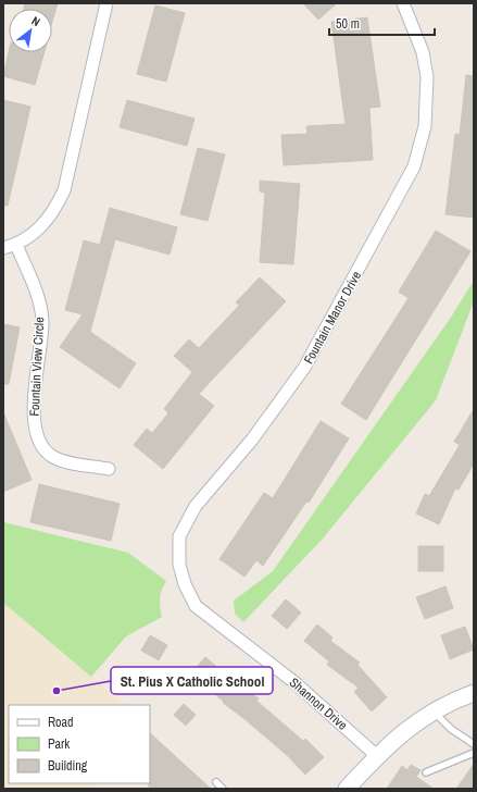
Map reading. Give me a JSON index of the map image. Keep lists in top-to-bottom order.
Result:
{
  "streets": {
    "street": ["Fountain Manor Drive", "Fountain View Circle", "Shannon Drive"]
  },
  "crossings": [
    ["Fountain Manor Drive", "Shannon Drive"]
  ],
  "places": ["St. Pius X Catholic School"],
  "legend": ["Road", "Park", "Building"],
  "scale_bar": "50 m",
  "north": "top right"
}
